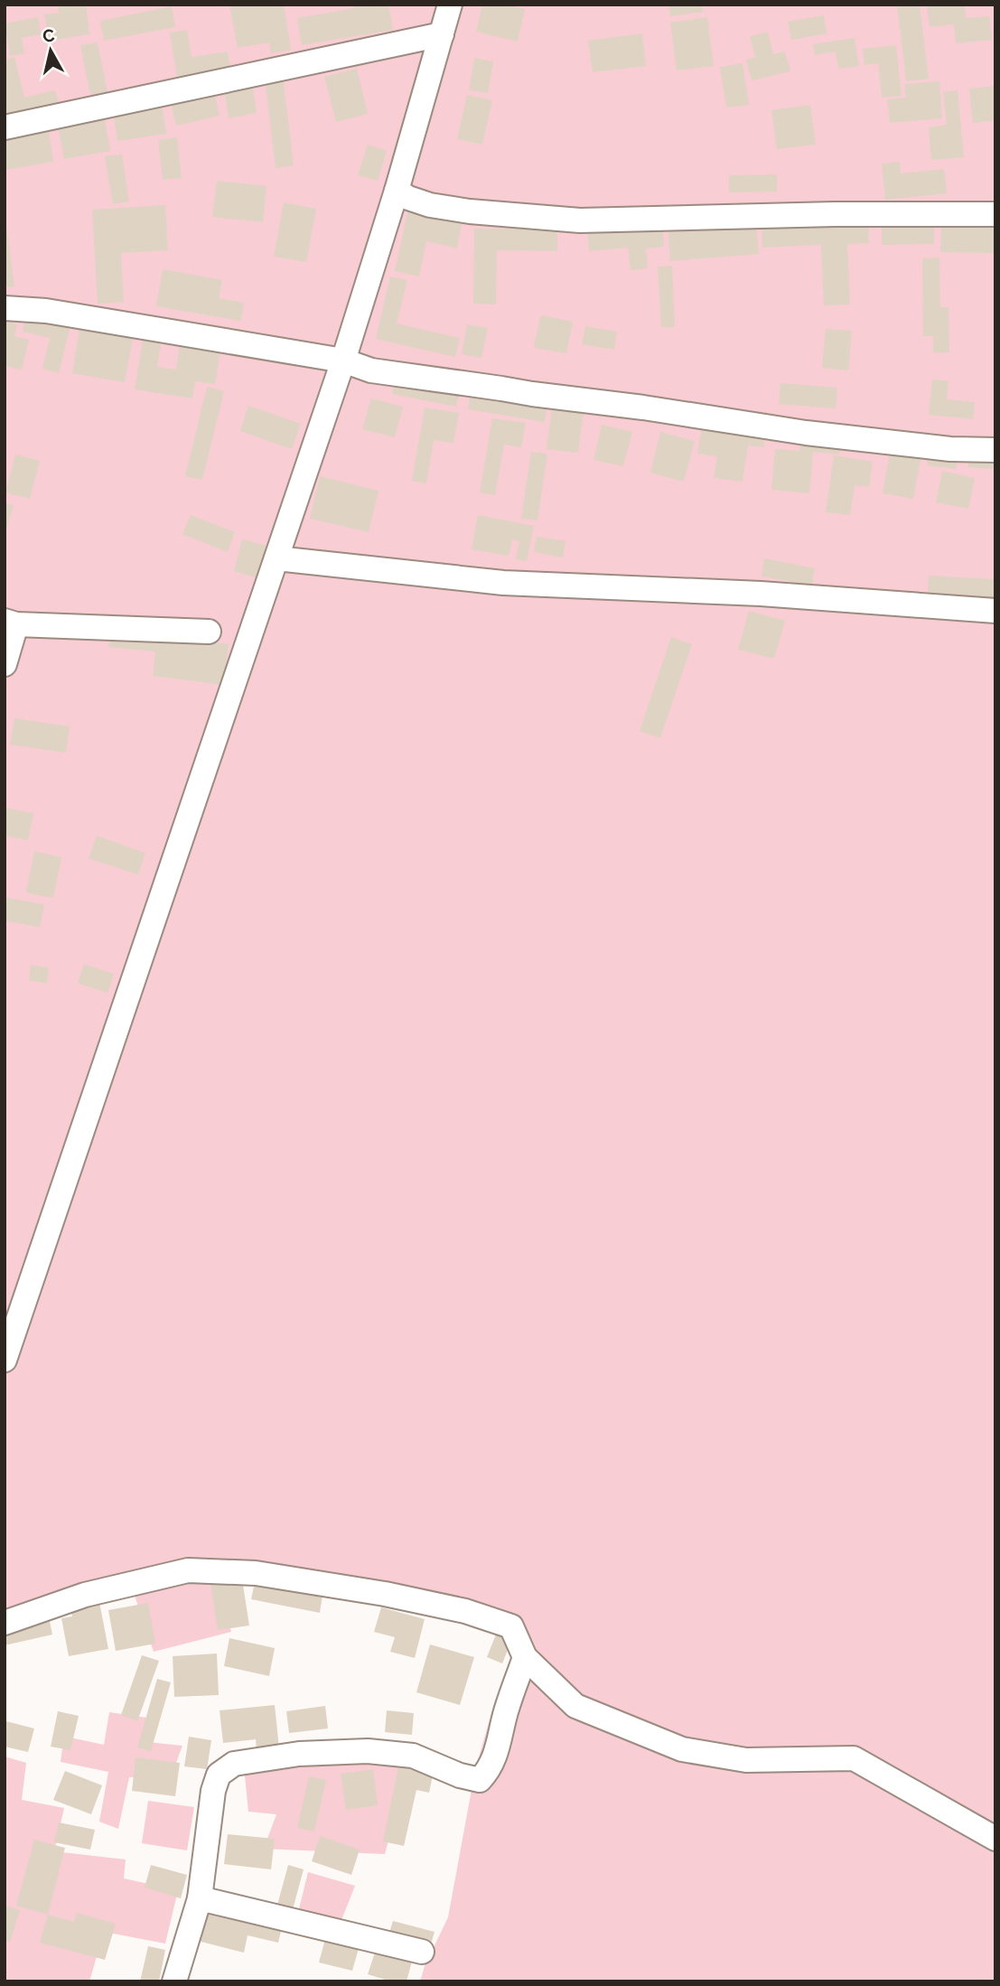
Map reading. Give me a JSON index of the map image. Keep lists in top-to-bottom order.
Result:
{
  "north": "top"
}
